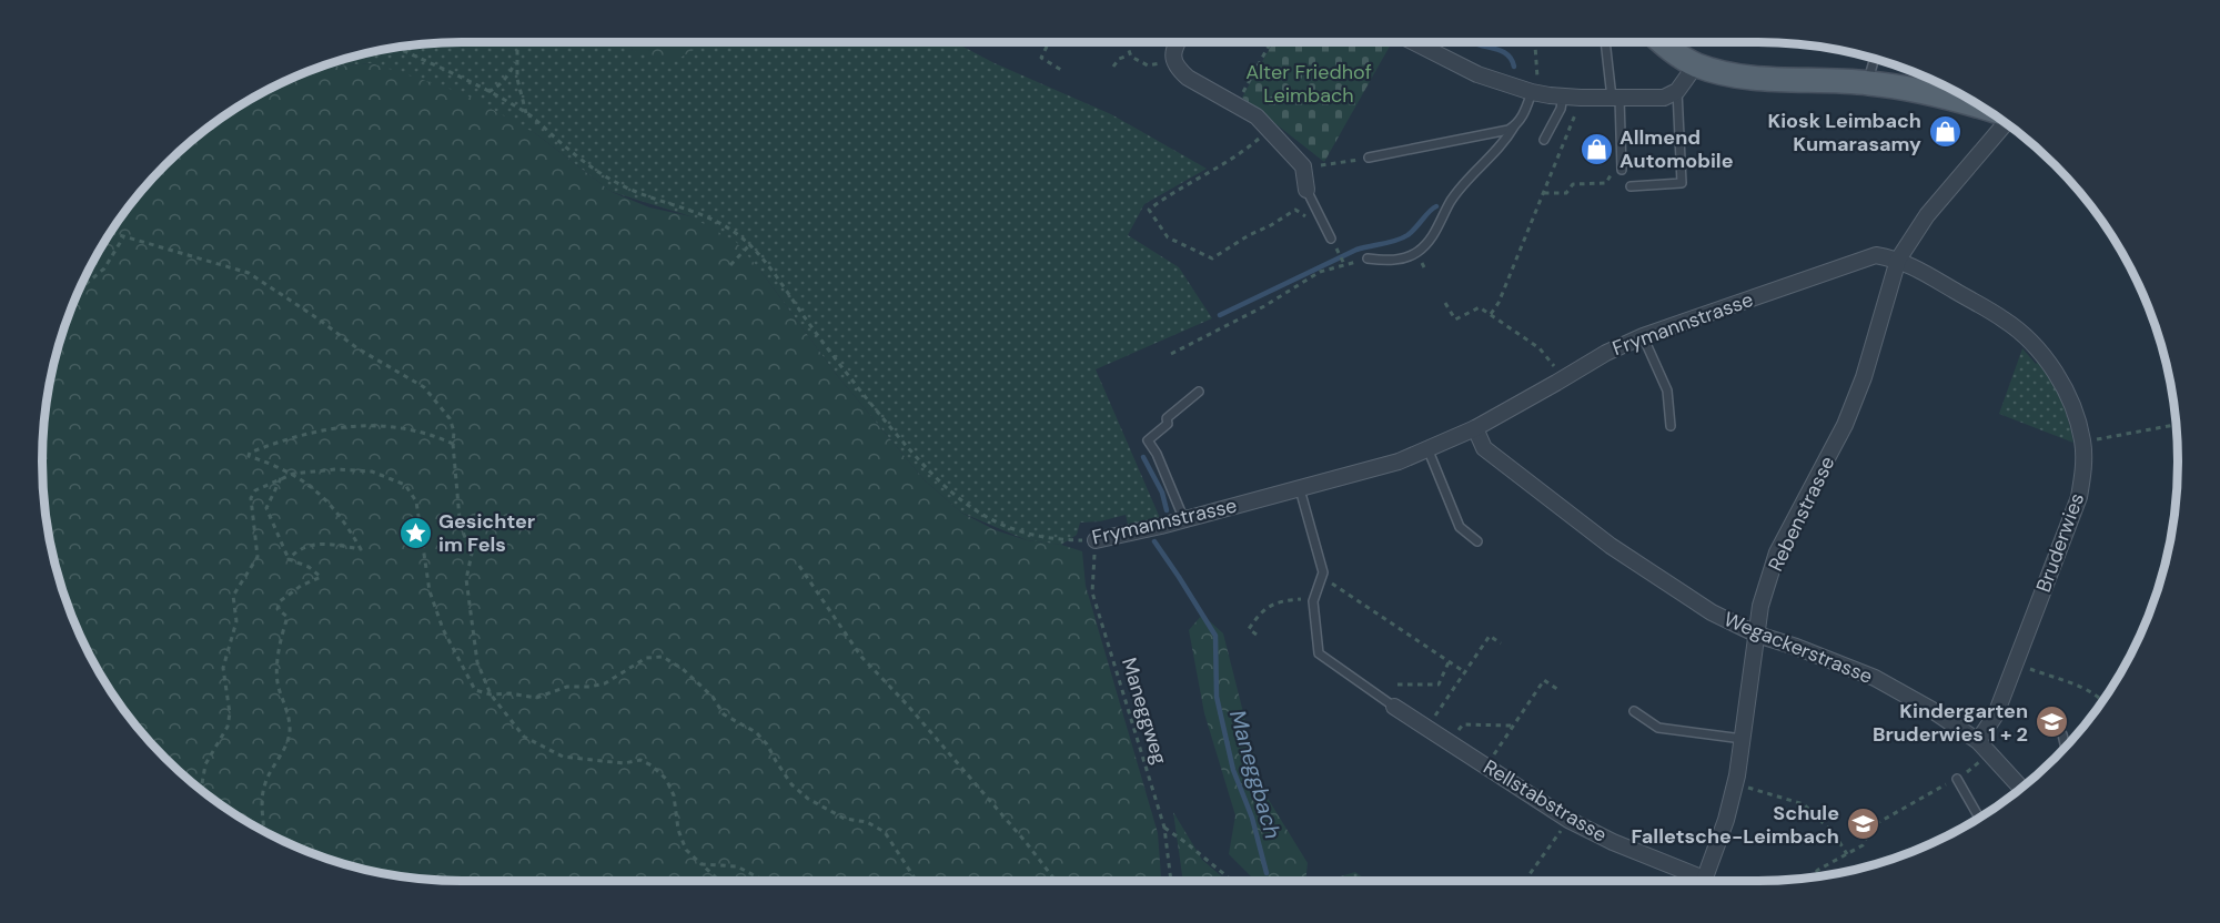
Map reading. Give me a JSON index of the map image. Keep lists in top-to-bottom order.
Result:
{
  "streets": {
    "street": [
      "Frymannstrasse",
      "Rebenstrasse",
      "Bruderwies",
      "Wegackerstrasse",
      "Rellstabstrasse"
    ],
    "path": ["Maneggweg"]
  },
  "crossings": [
    ["Frymannstrasse", "Rebenstrasse"],
    ["Frymannstrasse", "Bruderwies"],
    ["Frymannstrasse", "Wegackerstrasse"],
    ["Frymannstrasse", "Maneggweg"],
    ["Rebenstrasse", "Bruderwies"],
    ["Rebenstrasse", "Wegackerstrasse"],
    ["Bruderwies", "Wegackerstrasse"]
  ],
  "water": ["Maneggbach"],
  "parks": ["Alter Friedhof Leimbach"],
  "places": {
    "shop": ["Kiosk Leimbach Kumarasamy", "Allmend Automobile"],
    "place": ["Gesichter im Fels"],
    "school or university": ["Kindergarten Bruderwies 1 + 2", "Schule Falletsche-Leimbach"]
  }
}
